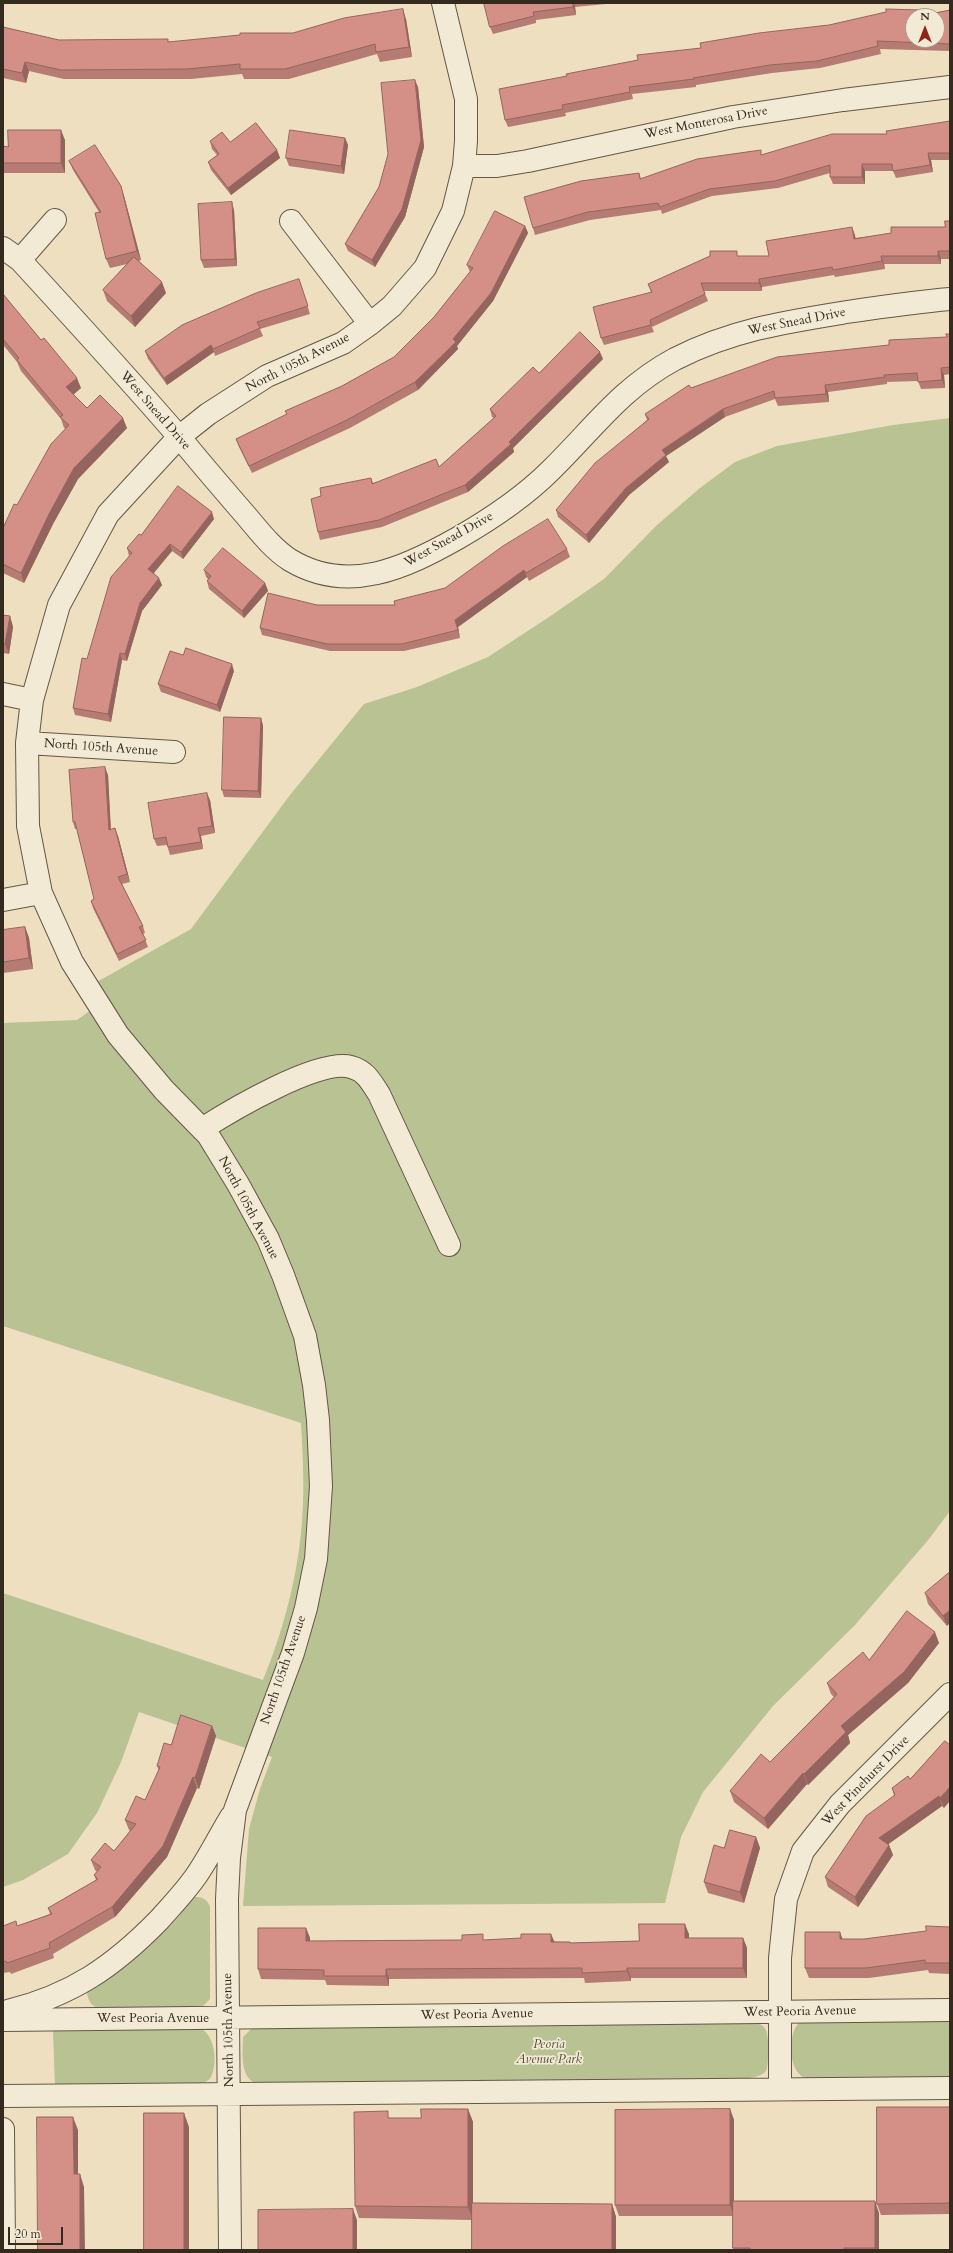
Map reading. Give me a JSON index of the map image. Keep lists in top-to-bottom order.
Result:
{
  "streets": {
    "street": [
      "West Monterosa Drive",
      "West Snead Drive",
      "North 105th Avenue",
      "West Pinehurst Drive",
      "West Peoria Avenue"
    ]
  },
  "crossings": [
    ["West Monterosa Drive", "North 105th Avenue"],
    ["West Snead Drive", "North 105th Avenue"],
    ["North 105th Avenue", "West Peoria Avenue"],
    ["West Pinehurst Drive", "West Peoria Avenue"]
  ],
  "parks": ["Peoria Avenue Park"],
  "scale_bar": "20 m",
  "north": "top"
}
